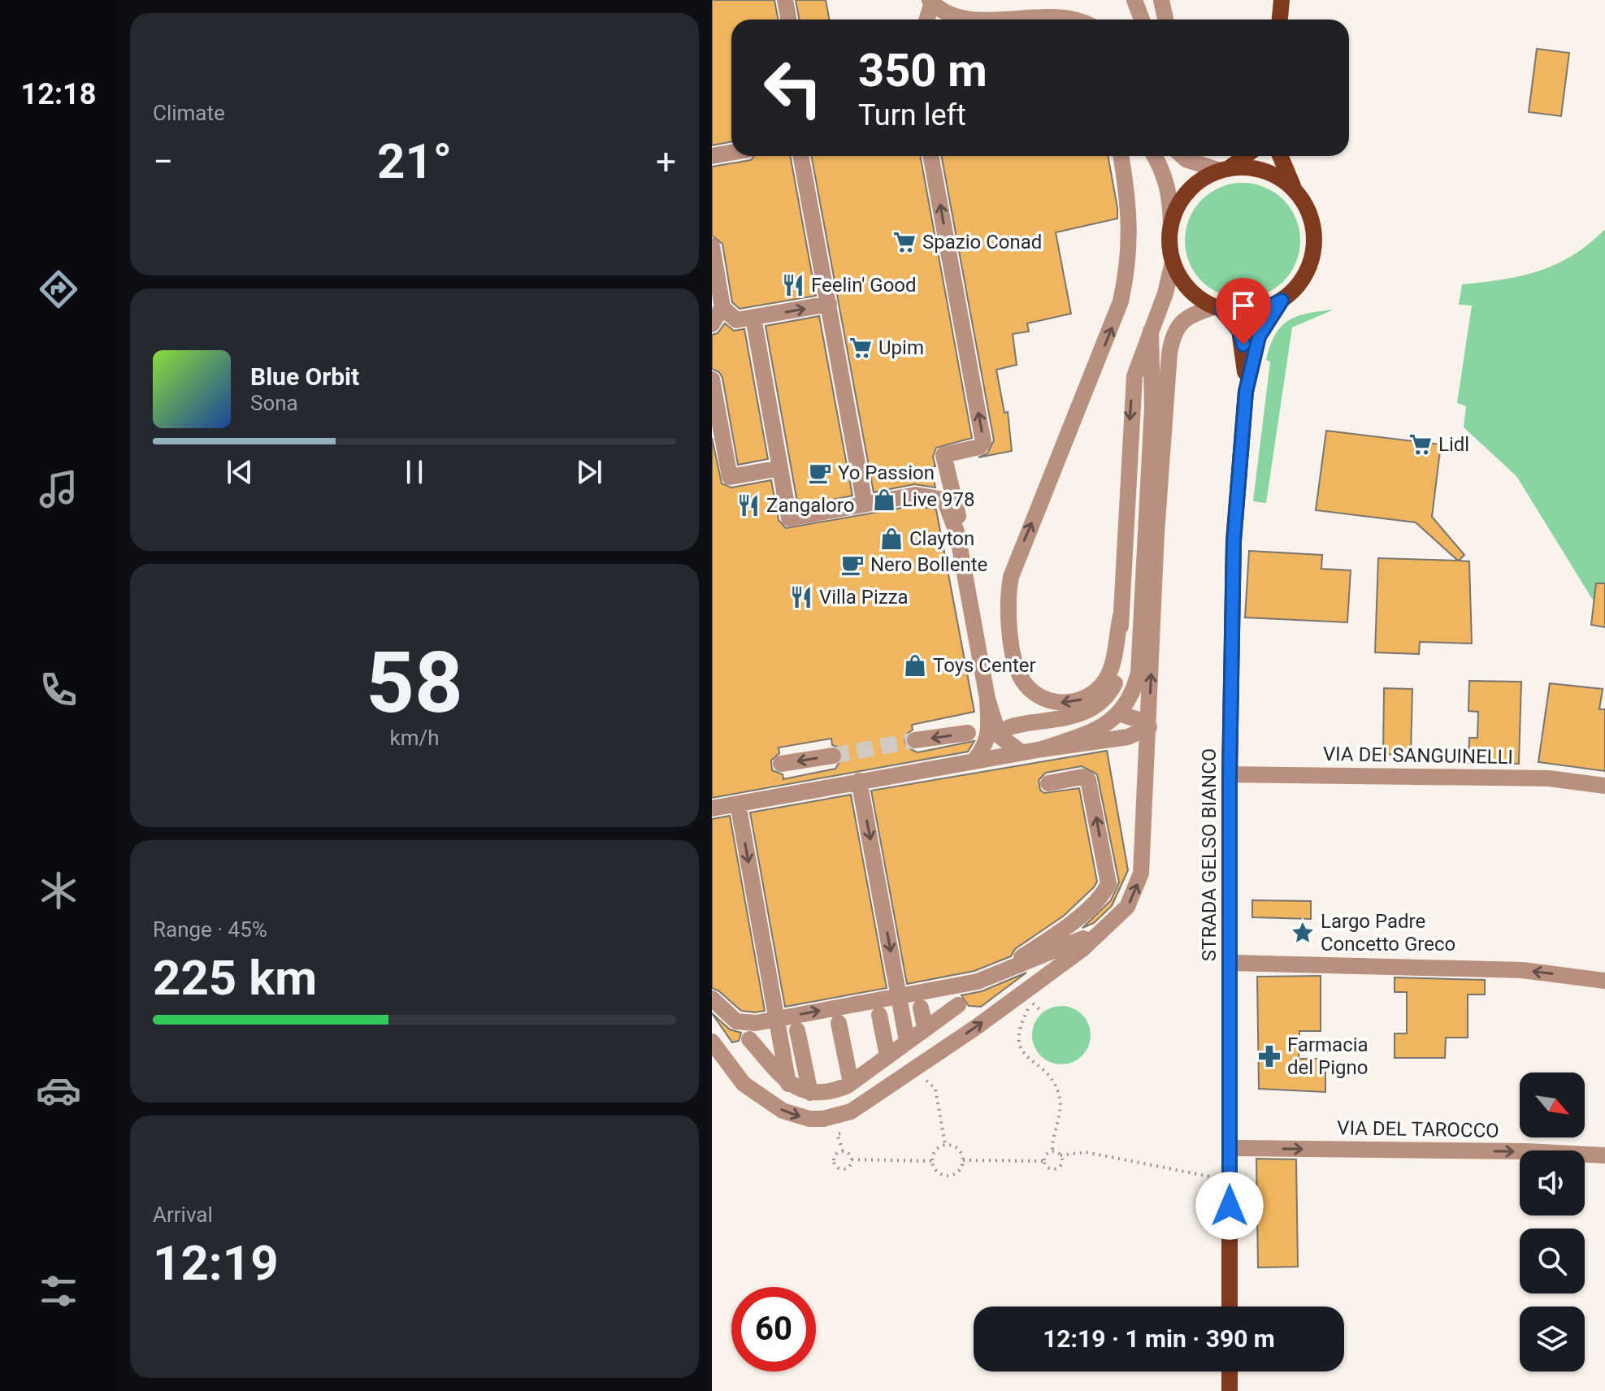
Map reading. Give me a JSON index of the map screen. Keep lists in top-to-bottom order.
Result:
{
  "streets": {
    "main road": ["STRADA GELSO BIANCO"],
    "street": ["VIA DEI SANGUINELLI", "VIA DEL TAROCCO"]
  },
  "crossings": [
    ["VIA DEI SANGUINELLI", "STRADA GELSO BIANCO"],
    ["STRADA GELSO BIANCO", "VIA DEL TAROCCO"]
  ],
  "one_way": ["VIA DEL TAROCCO"],
  "places": {
    "supermarket": ["Spazio Conad", "Upim", "Lidl"],
    "restaurant": ["Feelin' Good", "Zangaloro", "Villa Pizza"],
    "cafe": ["Yo Passion", "Nero Bollente"],
    "shop": ["Live 978", "Clayton", "Toys Center"],
    "place": ["Largo Padre Concetto Greco"],
    "pharmacy": ["Farmacia del Pigno"]
  },
  "north": "bottom right",
  "page": {
    "tabs": "12:18",
    "tile": [
      "Climate",
      ["58", "km/h"],
      ["Range · 45%", "225 km"],
      ["Arrival", "12:19"]
    ],
    "turn": ["350 m", "Turn left"],
    "heat": ["−", "21°", "+"],
    "song": ["Blue Orbit", "Sona"],
    "limit": "60",
    "trip": "12:19 · 1 min · 390 m"
  }
}
